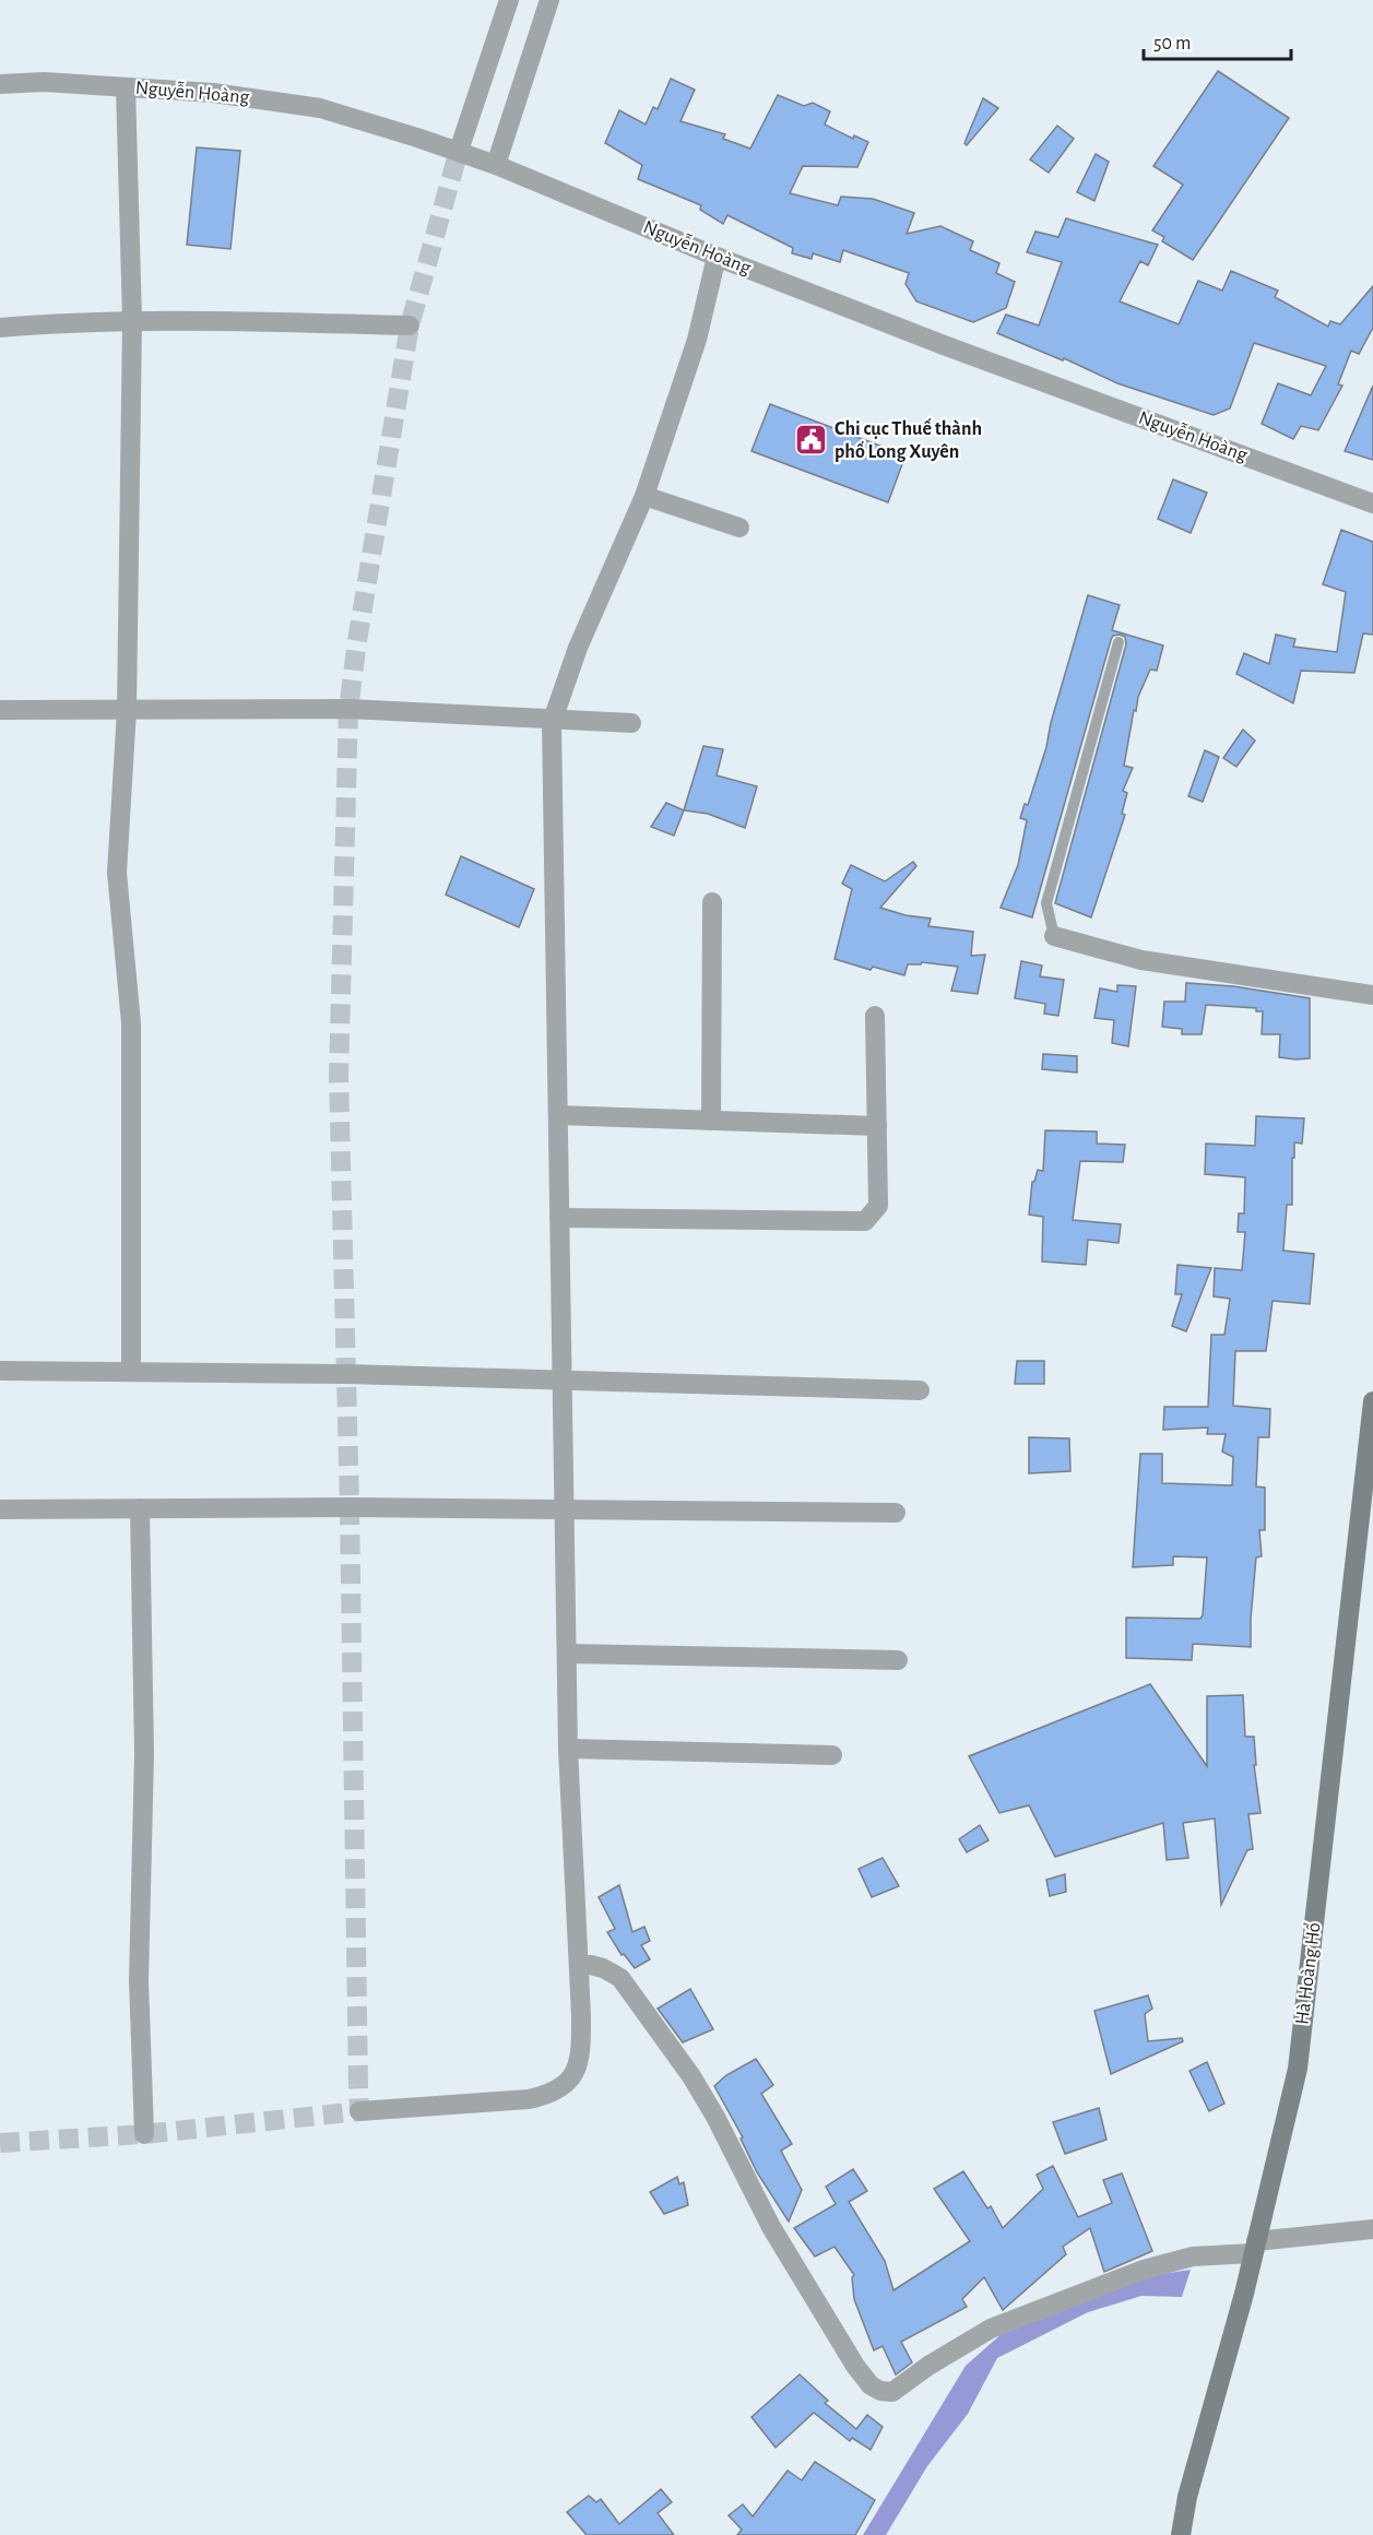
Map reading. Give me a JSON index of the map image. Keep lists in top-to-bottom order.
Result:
{
  "streets": {
    "main road": ["Hà Hoàng Hổ"],
    "street": ["Nguyễn Hoàng"]
  },
  "places": {
    "public building": ["Chi cục Thuế thành phố Long Xuyên"]
  },
  "scale_bar": "50 m"
}
